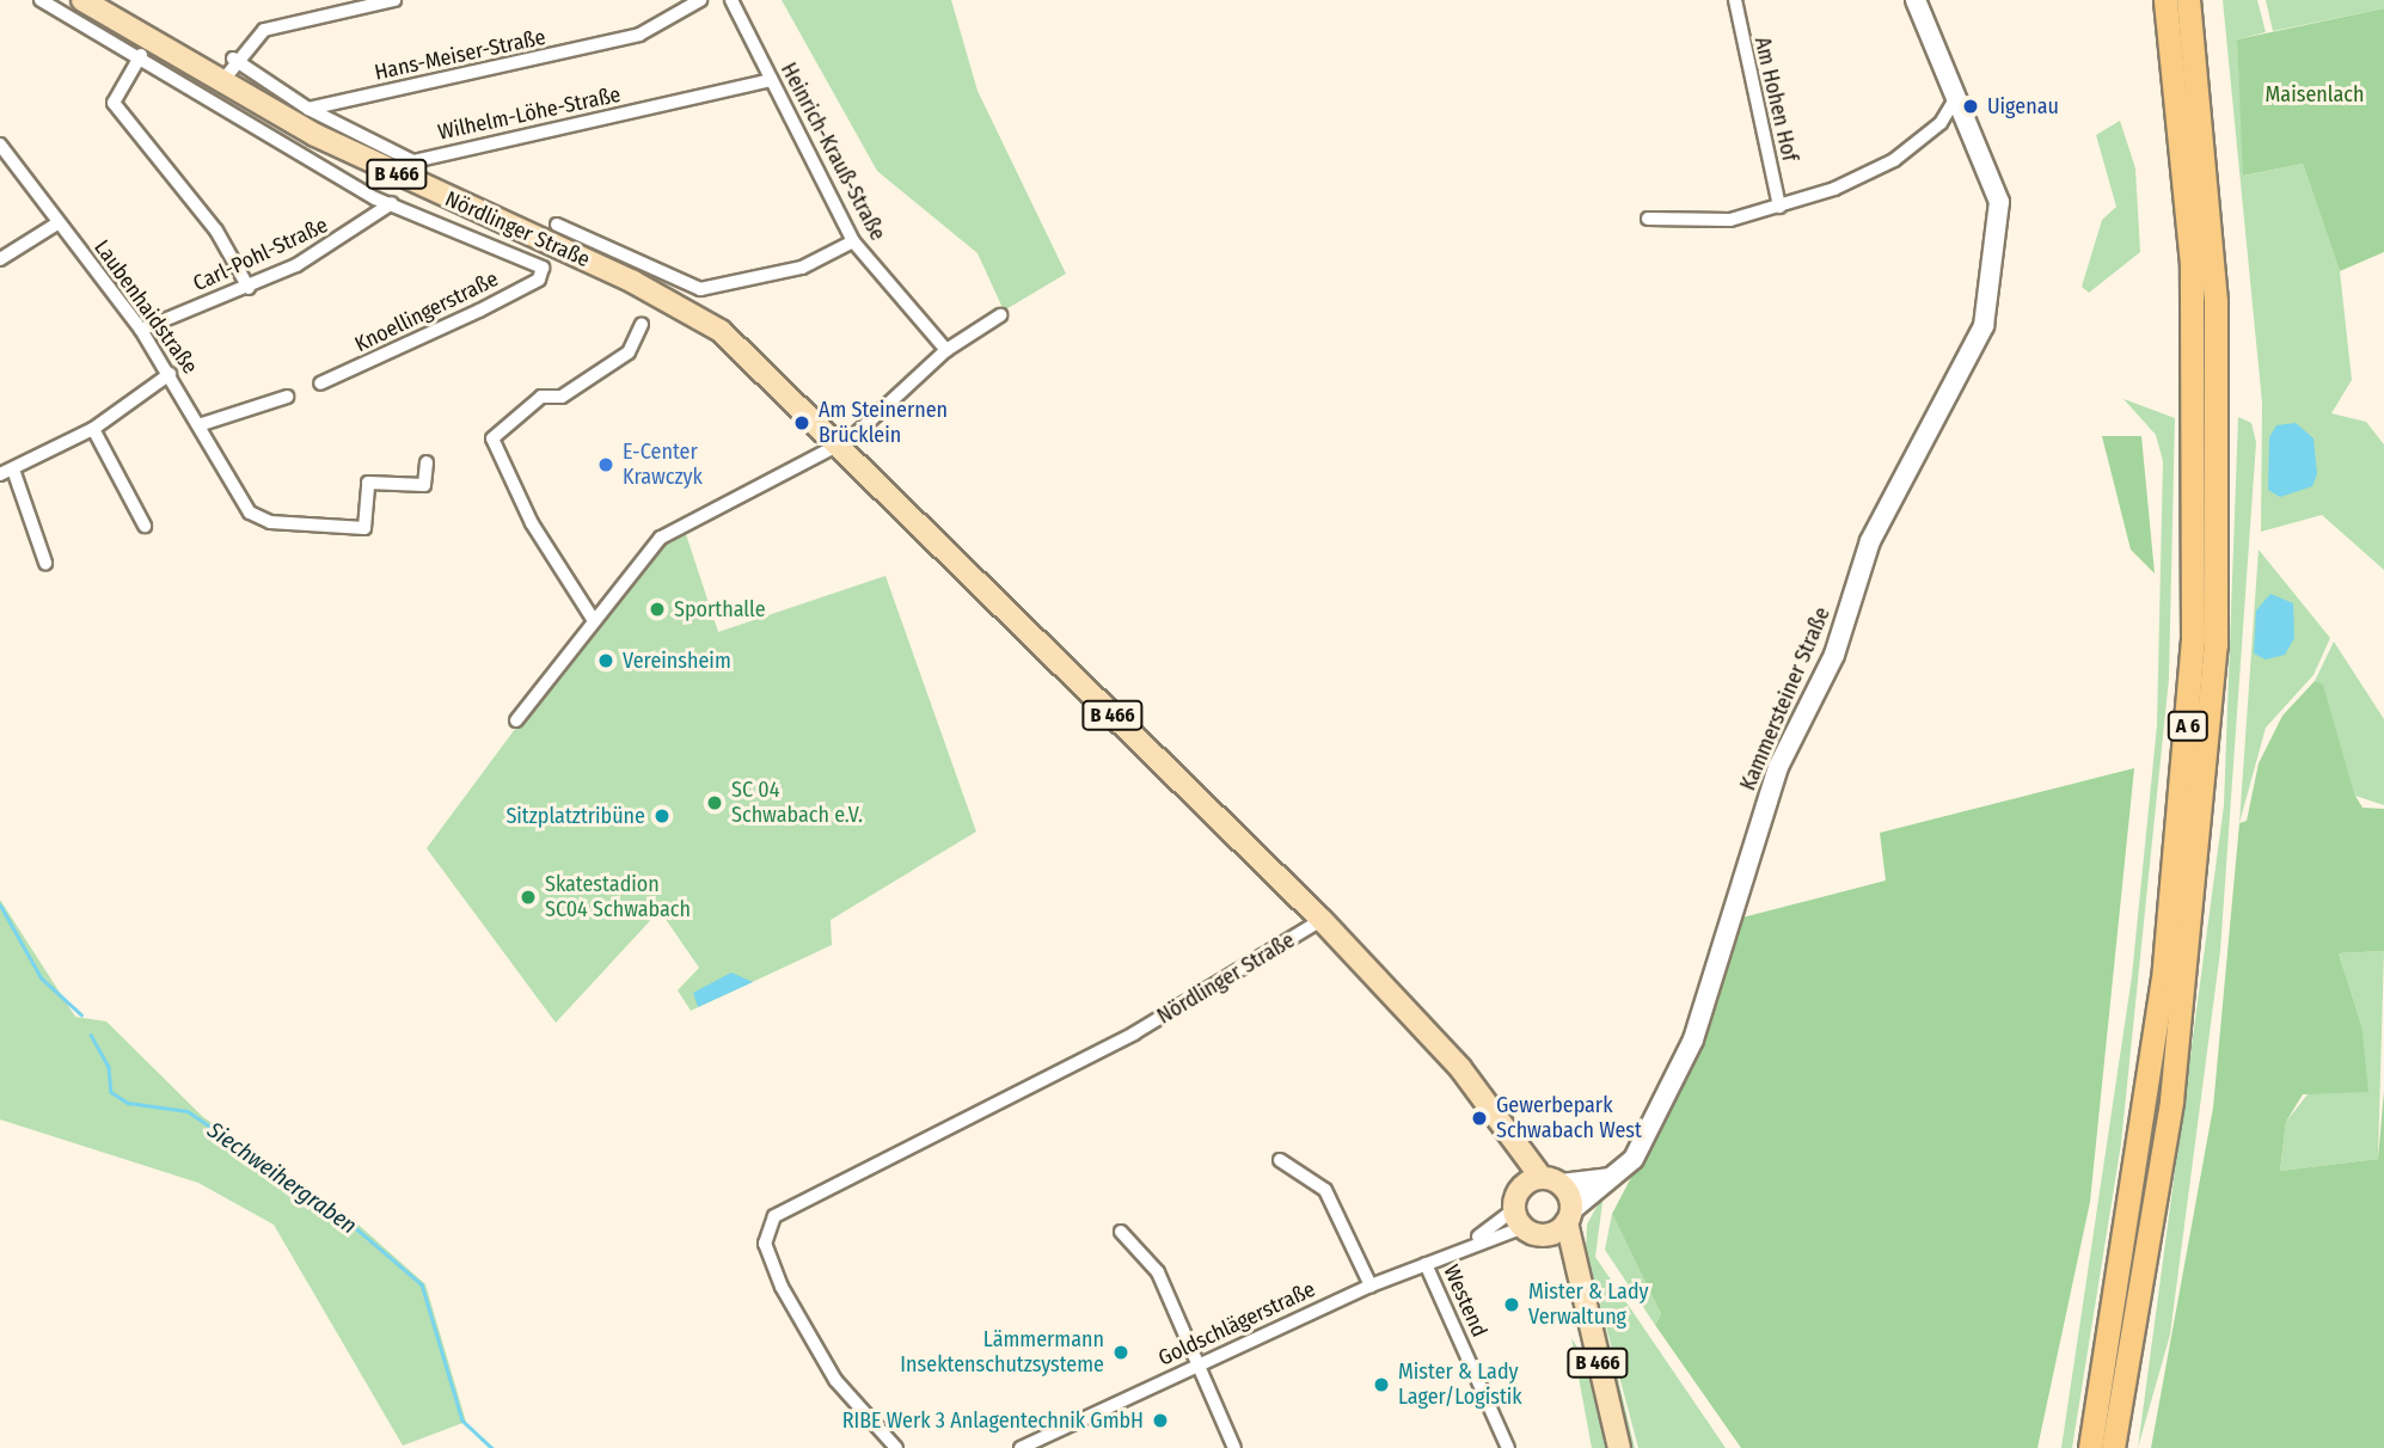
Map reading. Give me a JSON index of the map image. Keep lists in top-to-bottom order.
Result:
{
  "streets": {
    "highway": ["A 6"],
    "main road": ["B 466", "Nördlinger Straße"],
    "street": [
      "Hans-Meiser-Straße",
      "Am Hohen Hof",
      "Wilhelm-Löhe-Straße",
      "Heinrich-Krauß-Straße",
      "Carl-Pohl-Straße",
      "Laubenhaidstraße",
      "Knoellingerstraße",
      "Kammersteiner Straße",
      "Westend",
      "Goldschlägerstraße"
    ]
  },
  "crossings": [
    ["Hans-Meiser-Straße", "Wilhelm-Löhe-Straße"],
    ["Wilhelm-Löhe-Straße", "Heinrich-Krauß-Straße"],
    ["B 466", "Nördlinger Straße"],
    ["B 466", "Kammersteiner Straße"],
    ["B 466", "Goldschlägerstraße"],
    ["Nördlinger Straße", "Carl-Pohl-Straße"],
    ["Nördlinger Straße", "Knoellingerstraße"],
    ["Carl-Pohl-Straße", "Laubenhaidstraße"],
    ["Westend", "Goldschlägerstraße"]
  ],
  "water": ["Siechweihergraben"],
  "parks": ["Maisenlach"],
  "places": [
    "Uigenau",
    "Am Steinernen Brücklein",
    "E-Center Krawczyk",
    "Sporthalle",
    "Vereinsheim",
    "SC 04 Schwabach e.V.",
    "Sitzplatztribüne",
    "Skatestadion SC04 Schwabach",
    "Gewerbepark Schwabach West",
    "Mister & Lady Verwaltung",
    "Lämmermann Insektenschutzsysteme",
    "Mister & Lady Lager/Logistik",
    "RIBE Werk 3 Anlagentechnik GmbH"
  ]
}
